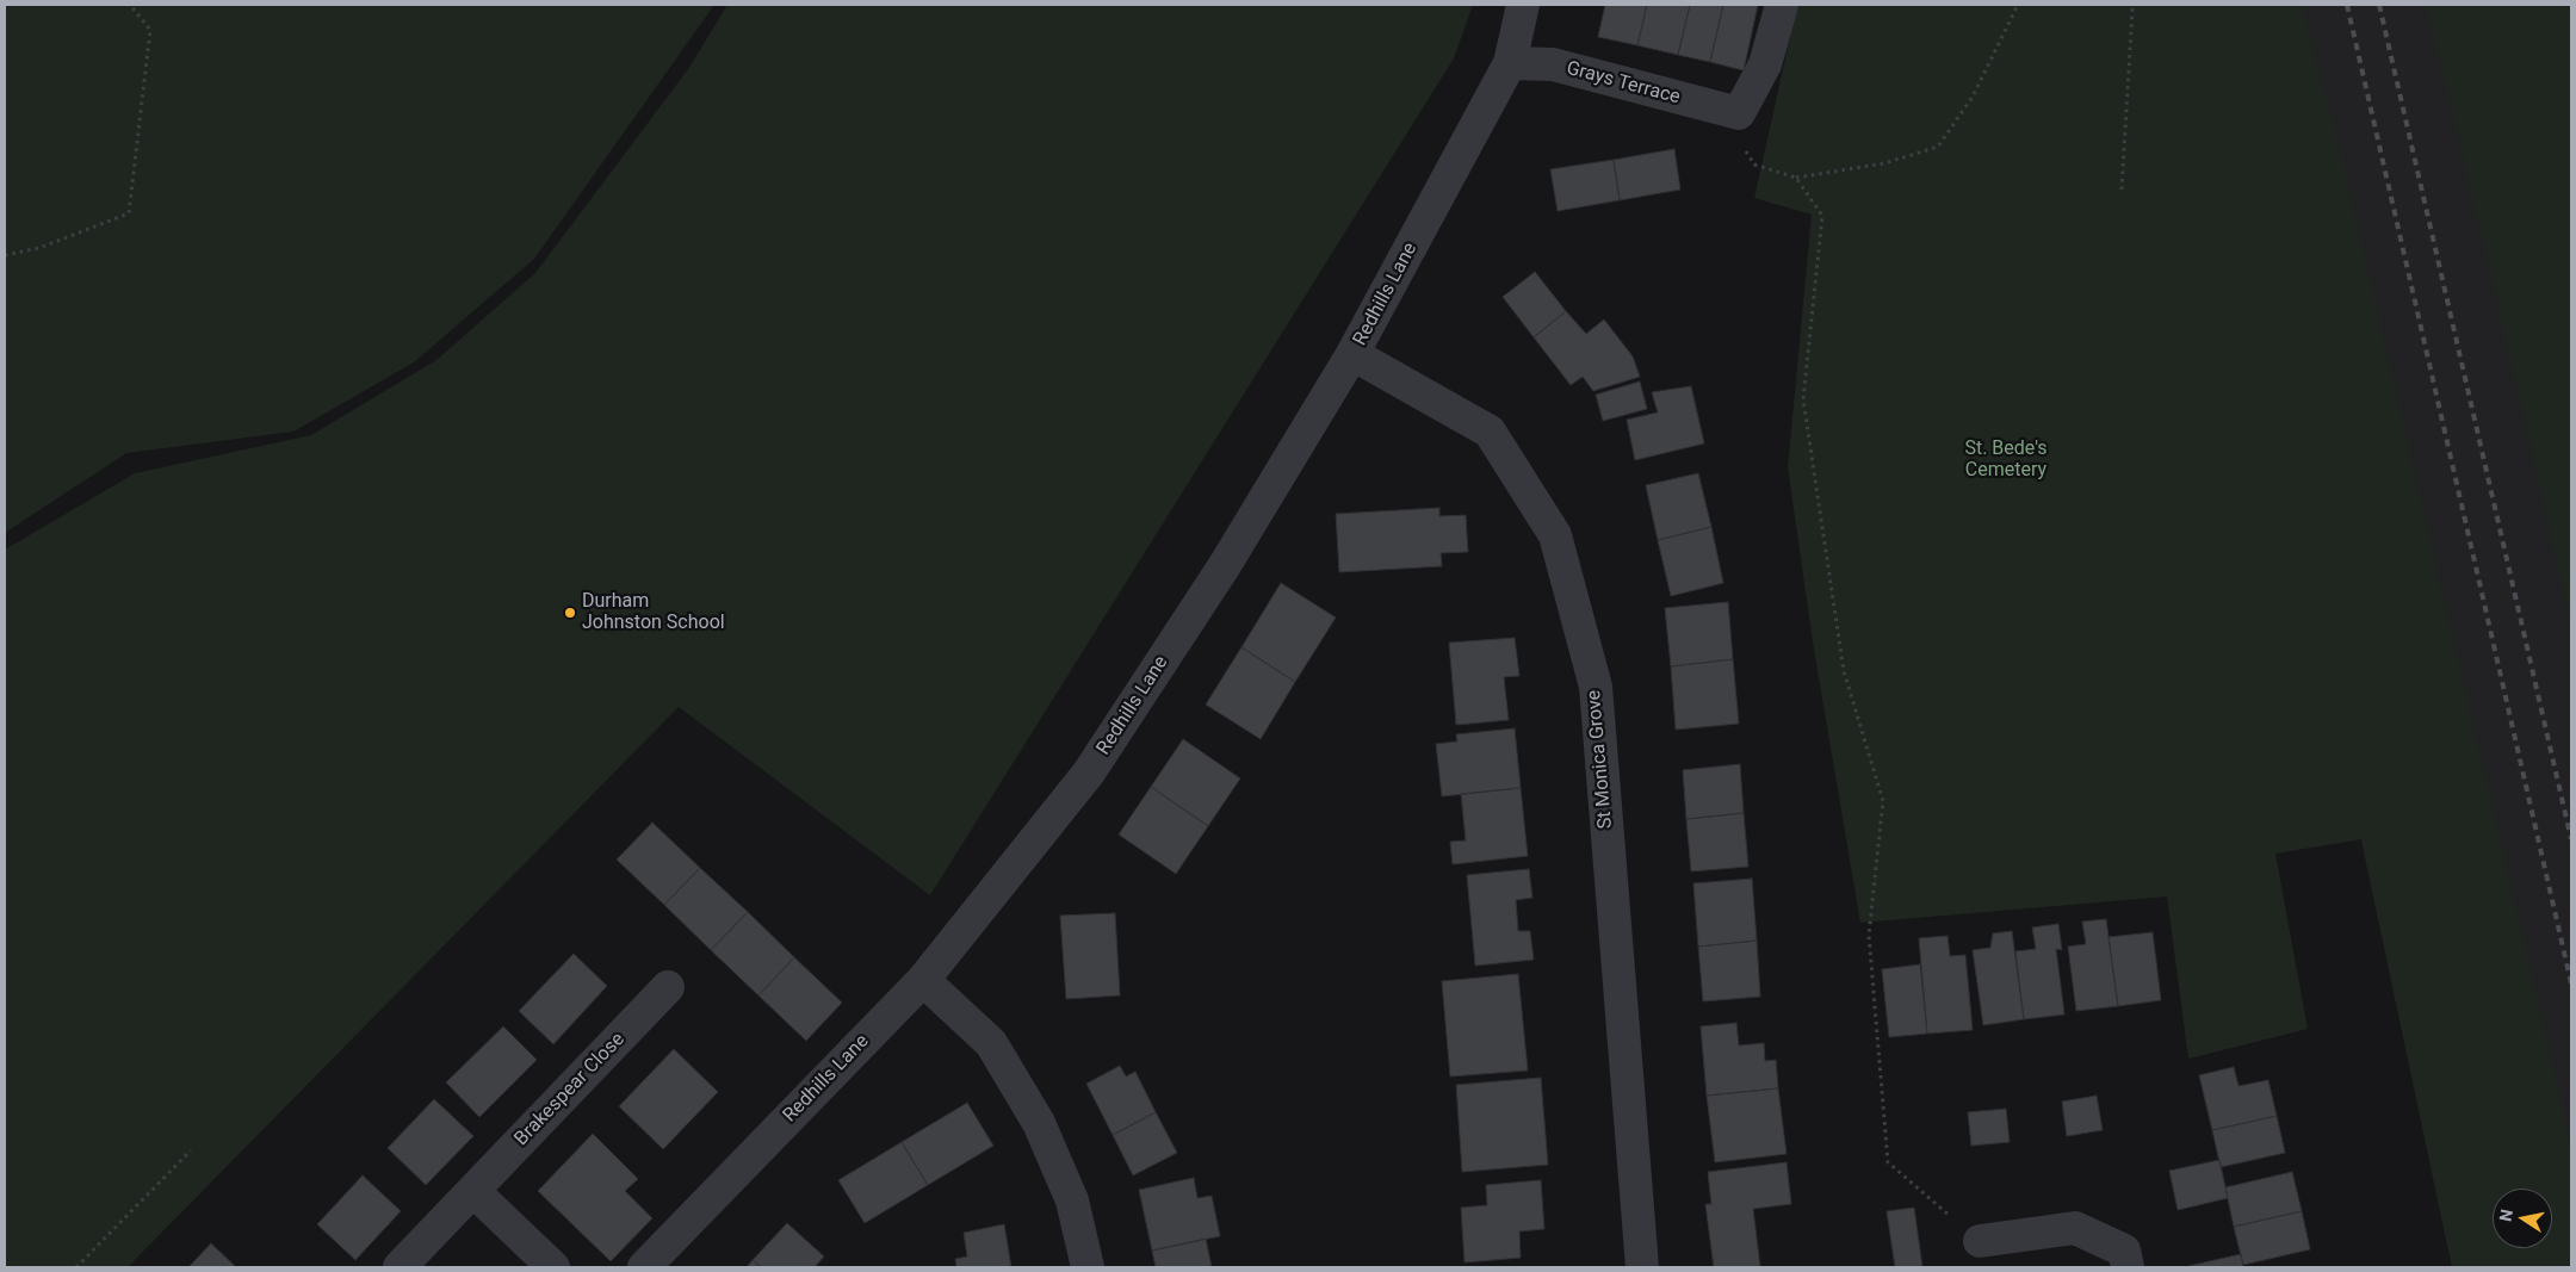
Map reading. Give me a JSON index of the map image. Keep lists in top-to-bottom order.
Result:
{
  "streets": {
    "street": [
      "Grays Terrace",
      "Redhills Lane",
      "St Monica Grove",
      "Brakespear Close"
    ]
  },
  "crossings": [
    ["Grays Terrace", "Redhills Lane"],
    ["Redhills Lane", "St Monica Grove"]
  ],
  "parks": ["St. Bede's Cemetery"],
  "places": ["Durham Johnston School"],
  "north": "left"
}
